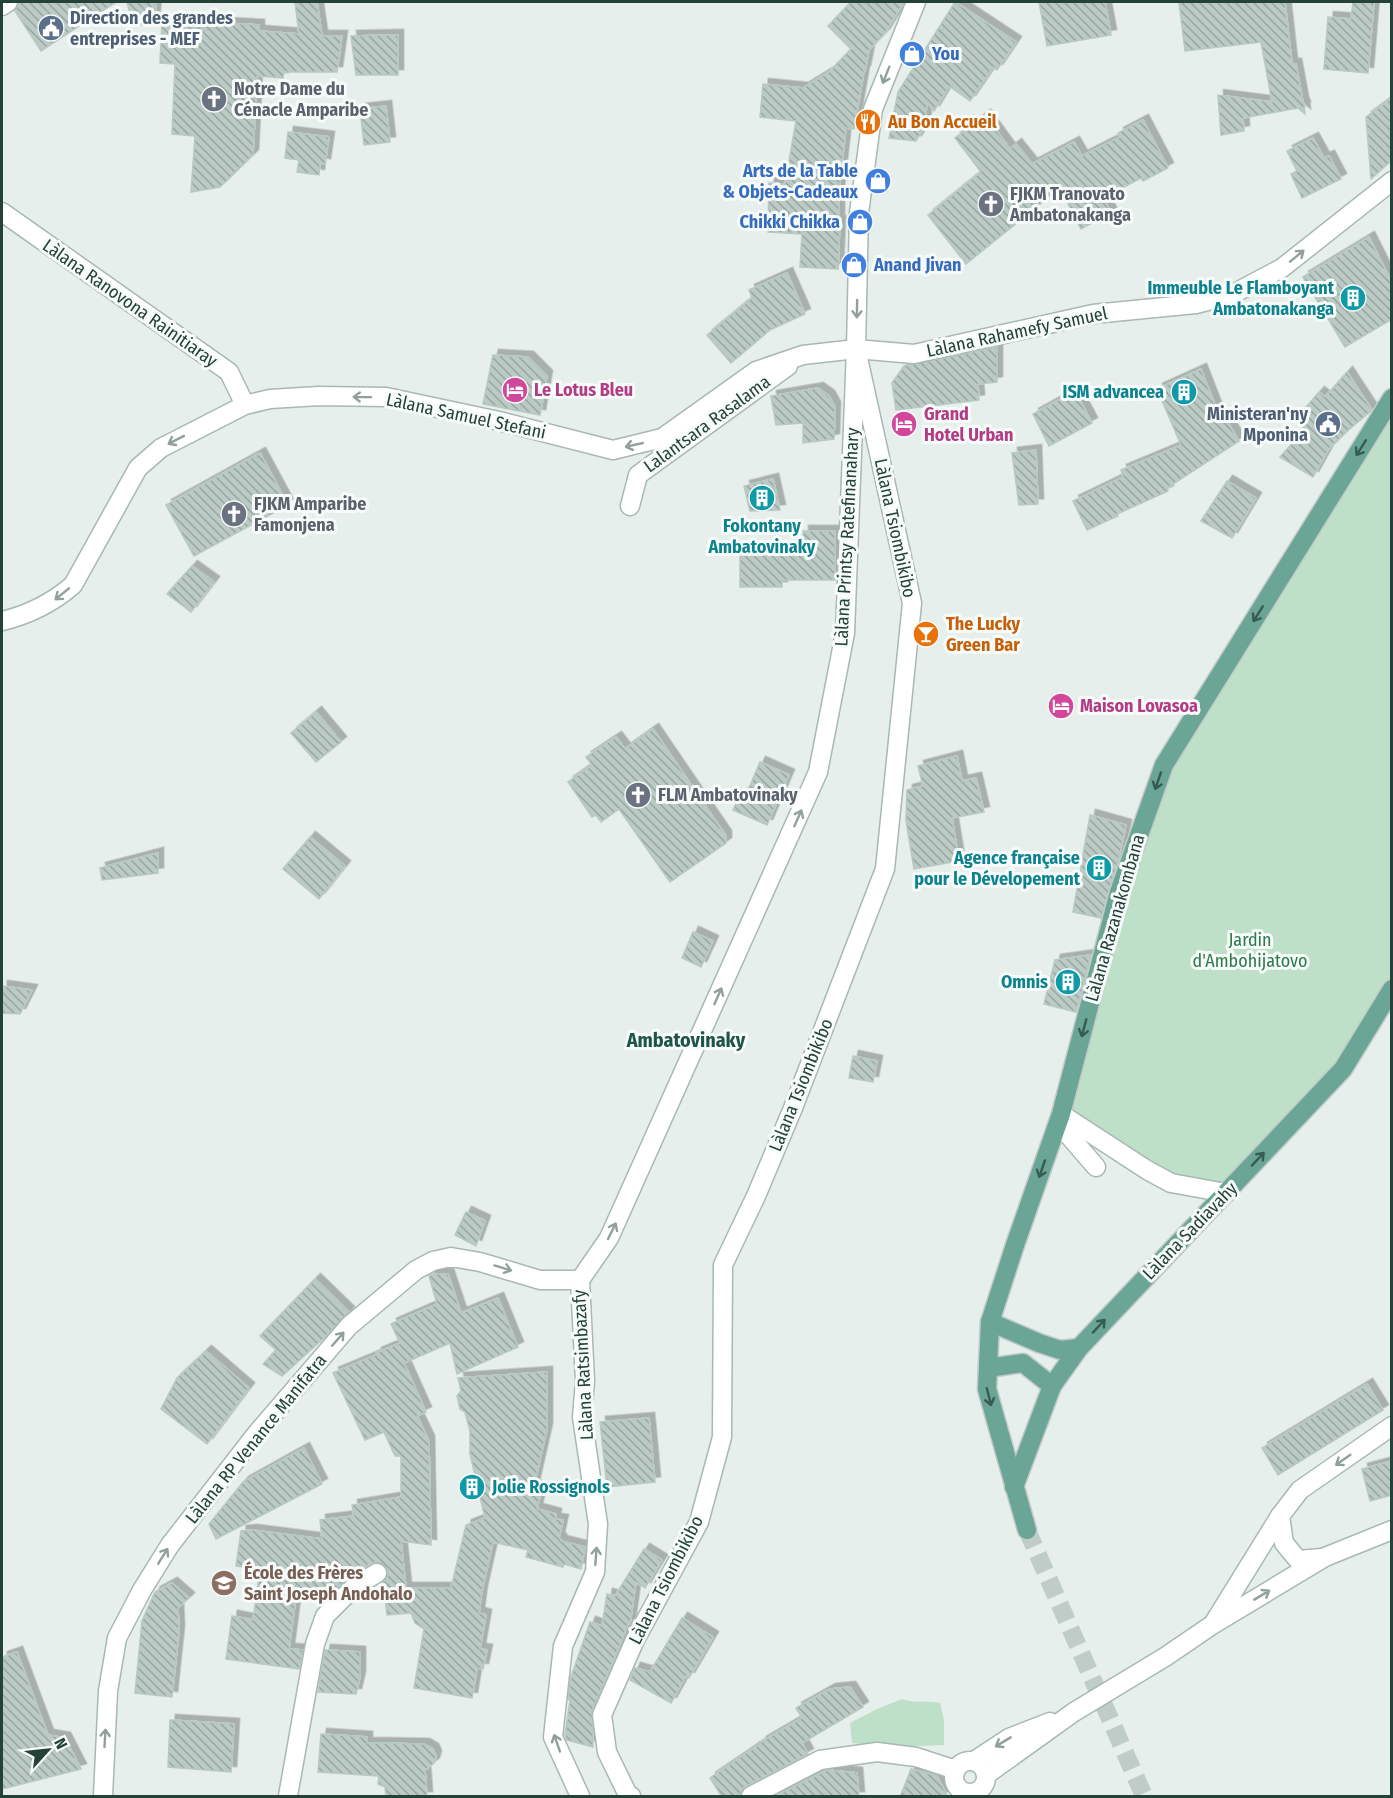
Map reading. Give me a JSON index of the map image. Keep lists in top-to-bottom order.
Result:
{
  "streets": {
    "main road": ["Làlana Razanakombana", "Làlana Sadiavahy"],
    "street": [
      "Làlana Ranovona Rainitiaray",
      "Làlana Rahamefy Samuel",
      "Làlana Samuel Stefani",
      "Lalantsara Rasalama",
      "Làlana Tsiombikibo",
      "Làlana Printsy Ratefinanahary",
      "Làlana Ratsimbazafy",
      "Làlana RP Venance Manifatra"
    ]
  },
  "crossings": [
    ["Làlana Ranovona Rainitiaray", "Làlana Samuel Stefani"],
    ["Làlana Rahamefy Samuel", "Làlana Samuel Stefani"],
    ["Làlana Rahamefy Samuel", "Làlana Tsiombikibo"],
    ["Làlana Rahamefy Samuel", "Làlana Printsy Ratefinanahary"],
    ["Làlana Samuel Stefani", "Lalantsara Rasalama"],
    ["Làlana Samuel Stefani", "Làlana Tsiombikibo"],
    ["Làlana Samuel Stefani", "Làlana Printsy Ratefinanahary"],
    ["Làlana Tsiombikibo", "Làlana Printsy Ratefinanahary"],
    ["Làlana Printsy Ratefinanahary", "Làlana Ratsimbazafy"],
    ["Làlana Printsy Ratefinanahary", "Làlana RP Venance Manifatra"],
    ["Làlana Razanakombana", "Làlana Sadiavahy"],
    ["Làlana Ratsimbazafy", "Làlana RP Venance Manifatra"]
  ],
  "one_way": [
    "Làlana Rahamefy Samuel",
    "Làlana Samuel Stefani",
    "Làlana Printsy Ratefinanahary",
    "Làlana Razanakombana",
    "Làlana Sadiavahy",
    "Làlana Ratsimbazafy",
    "Làlana RP Venance Manifatra"
  ],
  "districts": ["Ambatovinaky"],
  "parks": ["Jardin d'Ambohijatovo"],
  "places": {
    "public building": ["Direction des grandes entreprises - MEF", "Ministeran'ny Mponina"],
    "shop": [
      "You",
      "Arts de la Table & Objets-Cadeaux",
      "Chikki Chikka",
      "Anand Jivan"
    ],
    "church": [
      "Notre Dame du Cénacle Amparibe",
      "FJKM Tranovato Ambatonakanga",
      "FJKM Amparibe Famonjena",
      "FLM Ambatovinaky"
    ],
    "restaurant": ["Au Bon Accueil"],
    "building": [
      "Immeuble Le Flamboyant Ambatonakanga",
      "ISM advancea",
      "Fokontany Ambatovinaky",
      "Agence française pour le Dévelopement",
      "Omnis",
      "Jolie Rossignols"
    ],
    "hotel": ["Le Lotus Bleu", "Grand Hotel Urban", "Maison Lovasoa"],
    "bar": ["The Lucky Green Bar"],
    "school or university": ["École des Frères Saint Joseph Andohalo"]
  },
  "north": "top right"
}
